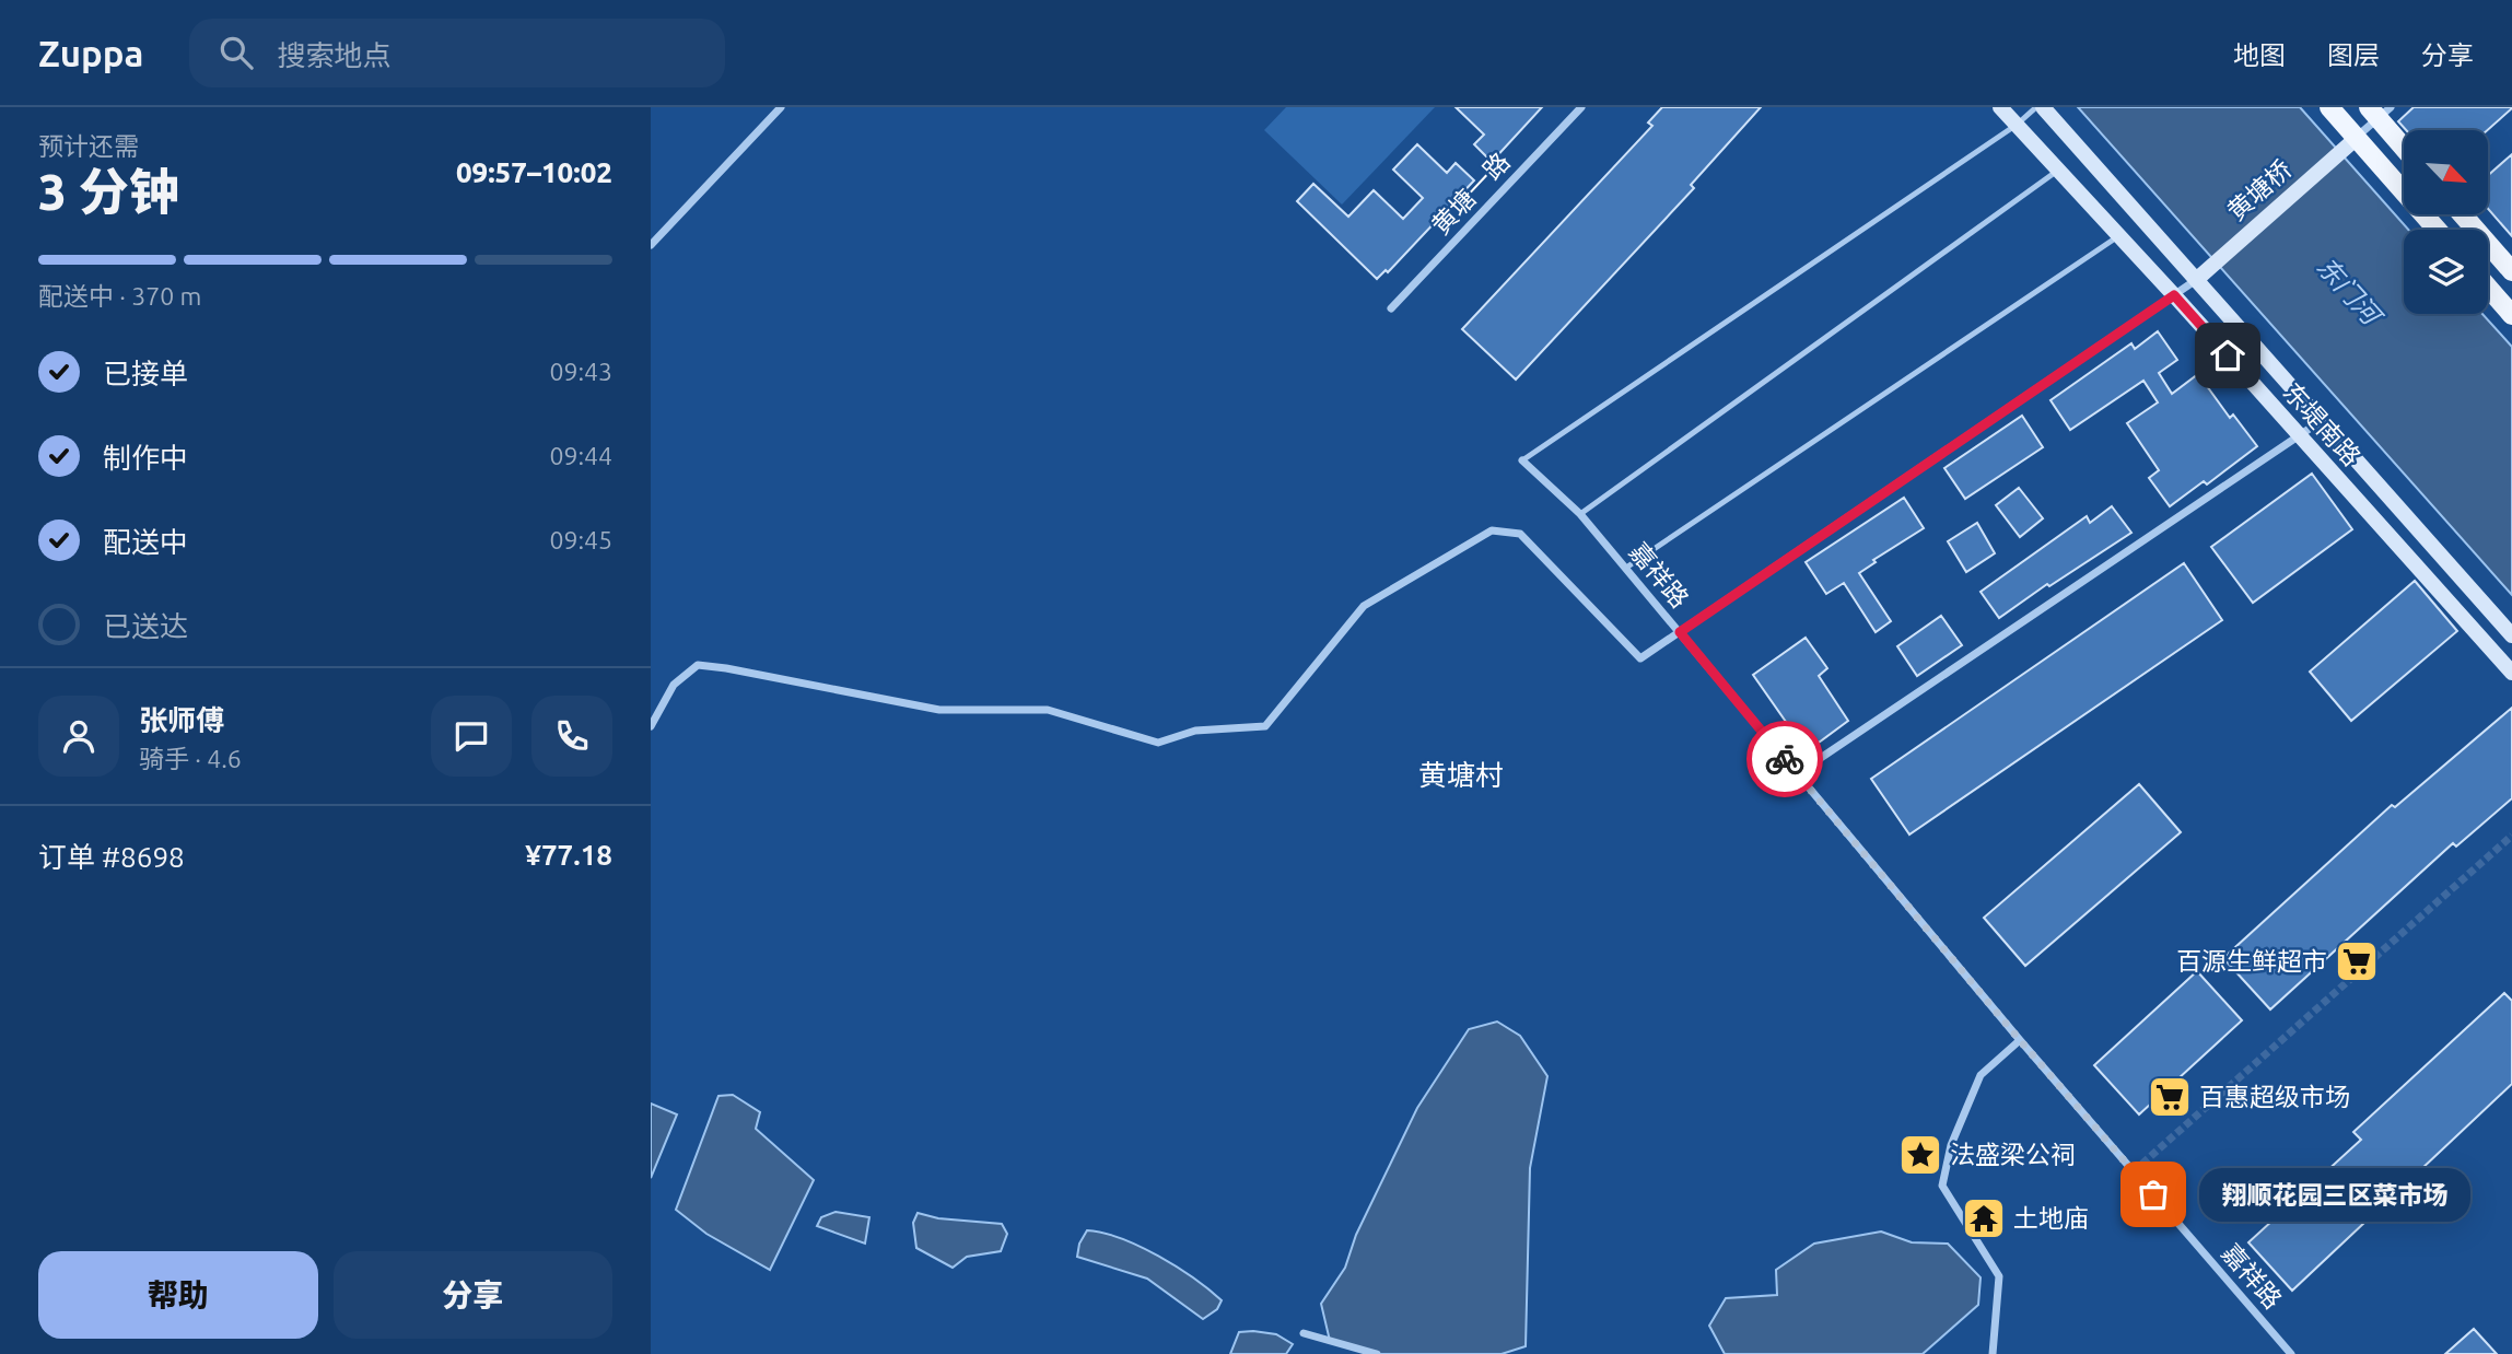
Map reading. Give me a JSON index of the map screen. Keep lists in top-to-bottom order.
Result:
{
  "streets": {
    "main road": ["黄塘桥", "东堤南路"],
    "street": ["黄塘一路", "嘉祥路"]
  },
  "crossings": [
    ["黄塘桥", "东堤南路"]
  ],
  "districts": ["黄塘村"],
  "water": ["东门河"],
  "places": {
    "supermarket": ["百源生鲜超市", "百惠超级市场"],
    "place": ["法盛梁公祠"],
    "other": ["翔顺花园三区菜市场"],
    "temple": ["土地庙"]
  },
  "north": "bottom right",
  "page": {
    "header": "Zuppa",
    "search": "搜索地点",
    "nav": ["地图", "图层", "分享"],
    "heading": ["3 分钟", "预计还需", "09:57–10:02"],
    "panel": [
      "张师傅",
      "骑手 · 4.6",
      "订单 #8698",
      "¥77.18"
    ],
    "bar": "配送中 · 370 m",
    "list": [
      ["已接单", "09:43"],
      ["制作中", "09:44"],
      ["配送中", "09:45"],
      "已送达"
    ],
    "bubble": "翔顺花园三区菜市场",
    "buttons": ["帮助", "分享"]
  }
}
